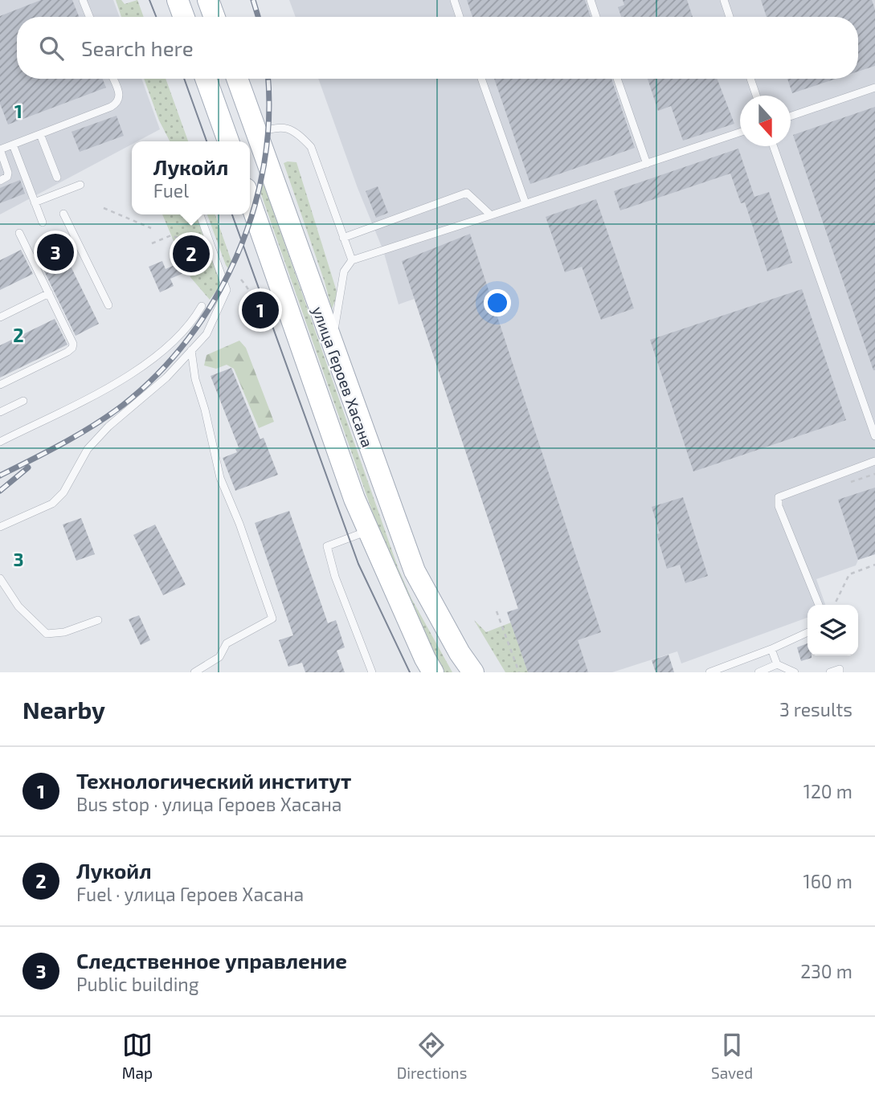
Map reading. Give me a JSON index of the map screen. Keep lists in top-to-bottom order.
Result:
{
  "streets": {
    "main road": ["улица Героев Хасана"]
  },
  "north": "bottom",
  "page": {
    "search": "Search here",
    "popup": ["Лукойл", "Fuel"],
    "pins": ["3", "2", "1"],
    "heading": ["Nearby", "3 results"],
    "list": [
      {
        "mark": "1",
        "name": "Технологический институт",
        "note": "Bus stop · улица Героев Хасана",
        "value": "120 m"
      },
      {
        "mark": "2",
        "name": "Лукойл",
        "note": "Fuel · улица Героев Хасана",
        "value": "160 m"
      },
      {
        "mark": "3",
        "name": "Следственное управление",
        "note": "Public building",
        "value": "230 m"
      }
    ],
    "nav": ["Map", "Directions", "Saved"]
  },
  "grid": {
    "rows": ["1", "2", "3"]
  }
}
